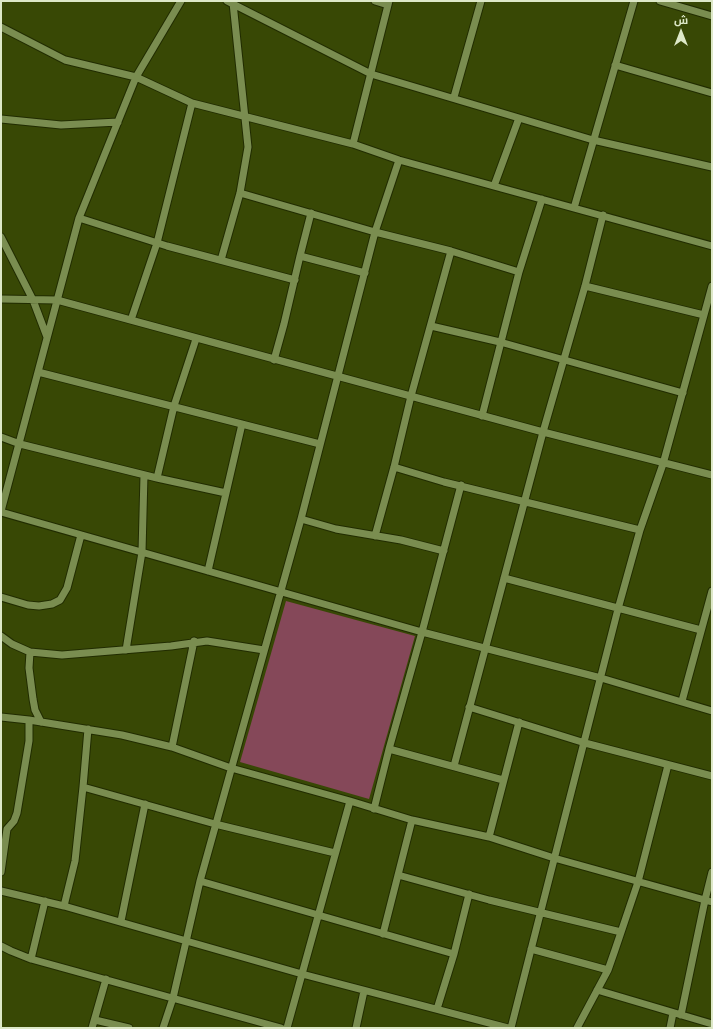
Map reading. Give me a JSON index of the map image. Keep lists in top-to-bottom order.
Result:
{
  "north": "top"
}
